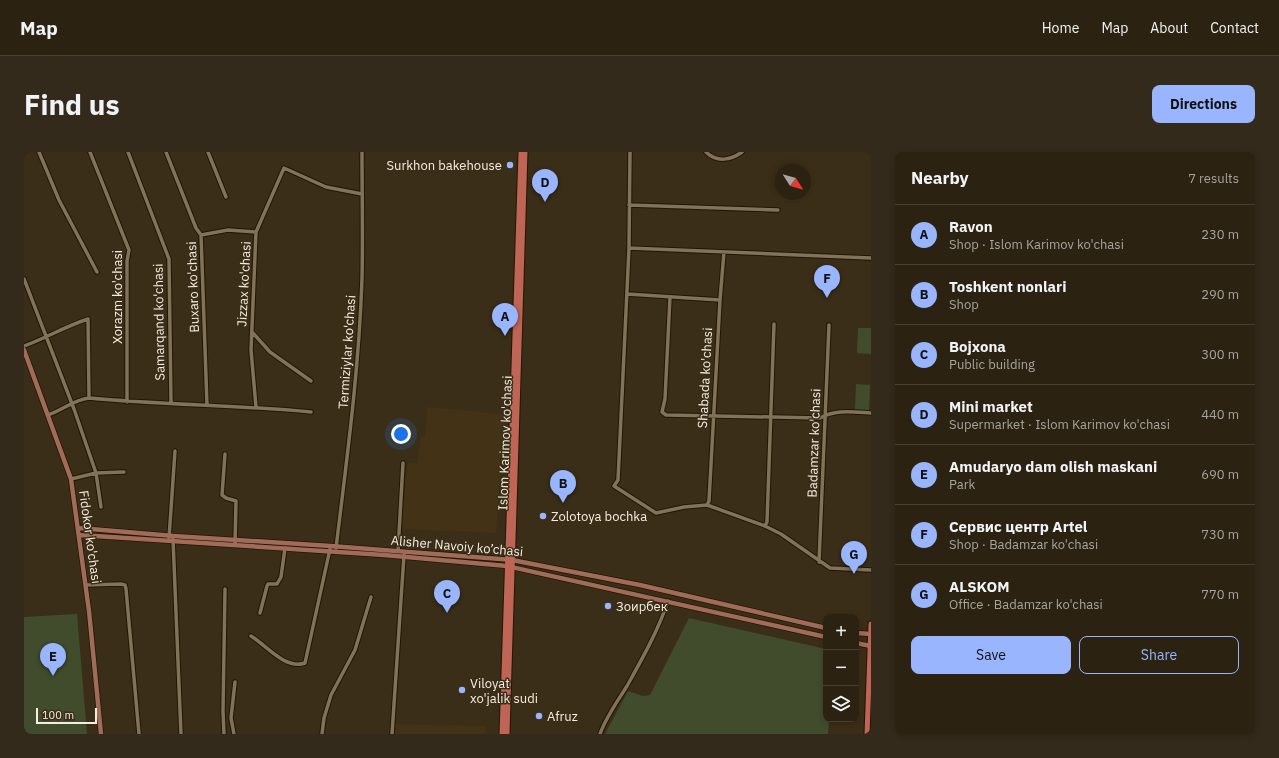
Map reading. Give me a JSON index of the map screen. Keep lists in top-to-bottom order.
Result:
{
  "streets": {
    "main road": ["Islom Karimov ko'chasi", "Fidokor ko'chasi", "Alisher Navoiy ko’chasi"],
    "street": [
      "Jizzax ko'chasi",
      "Buxaro ko'chasi",
      "Xorazm ko'chasi",
      "Samarqand ko'chasi",
      "Termiziylar ko'chasi",
      "Shabada ko'chasi",
      "Badamzar ko'chasi"
    ]
  },
  "crossings": [
    ["Jizzax ko'chasi", "Termiziylar ko'chasi"],
    ["Termiziylar ko'chasi", "Alisher Navoiy ko’chasi"],
    ["Islom Karimov ko'chasi", "Alisher Navoiy ko’chasi"],
    ["Fidokor ko'chasi", "Alisher Navoiy ko’chasi"]
  ],
  "places": [
    "Surkhon bakehouse",
    "Zolotoya bochka",
    "Зоирбек",
    "Viloyat xo'jalik sudi",
    "Afruz"
  ],
  "scale_bar": "100 m",
  "north": "bottom right",
  "page": {
    "header": "Map",
    "nav": [
      "Home",
      "Map",
      "About",
      "Contact"
    ],
    "buttons": [
      "Directions",
      ["Save", "Share"]
    ],
    "title": "Find us",
    "heading": ["Nearby", "7 results"],
    "pins": [
      "D",
      "F",
      "A",
      "B",
      "G",
      "C",
      "E"
    ],
    "list": [
      {
        "mark": "A",
        "name": "Ravon",
        "note": "Shop · Islom Karimov ko'chasi",
        "value": "230 m"
      },
      {
        "mark": "B",
        "name": "Toshkent nonlari",
        "note": "Shop",
        "value": "290 m"
      },
      {
        "mark": "C",
        "name": "Bojxona",
        "note": "Public building",
        "value": "300 m"
      },
      {
        "mark": "D",
        "name": "Mini market",
        "note": "Supermarket · Islom Karimov ko'chasi",
        "value": "440 m"
      },
      {
        "mark": "E",
        "name": "Amudaryo dam olish maskani",
        "note": "Park",
        "value": "690 m"
      },
      {
        "mark": "F",
        "name": "Сервис центр Artel",
        "note": "Shop · Badamzar ko'chasi",
        "value": "730 m"
      },
      {
        "mark": "G",
        "name": "ALSKOM",
        "note": "Office · Badamzar ko'chasi",
        "value": "770 m"
      }
    ],
    "map_buttons": ["+", "−"],
    "scale": "100 m"
  }
}
